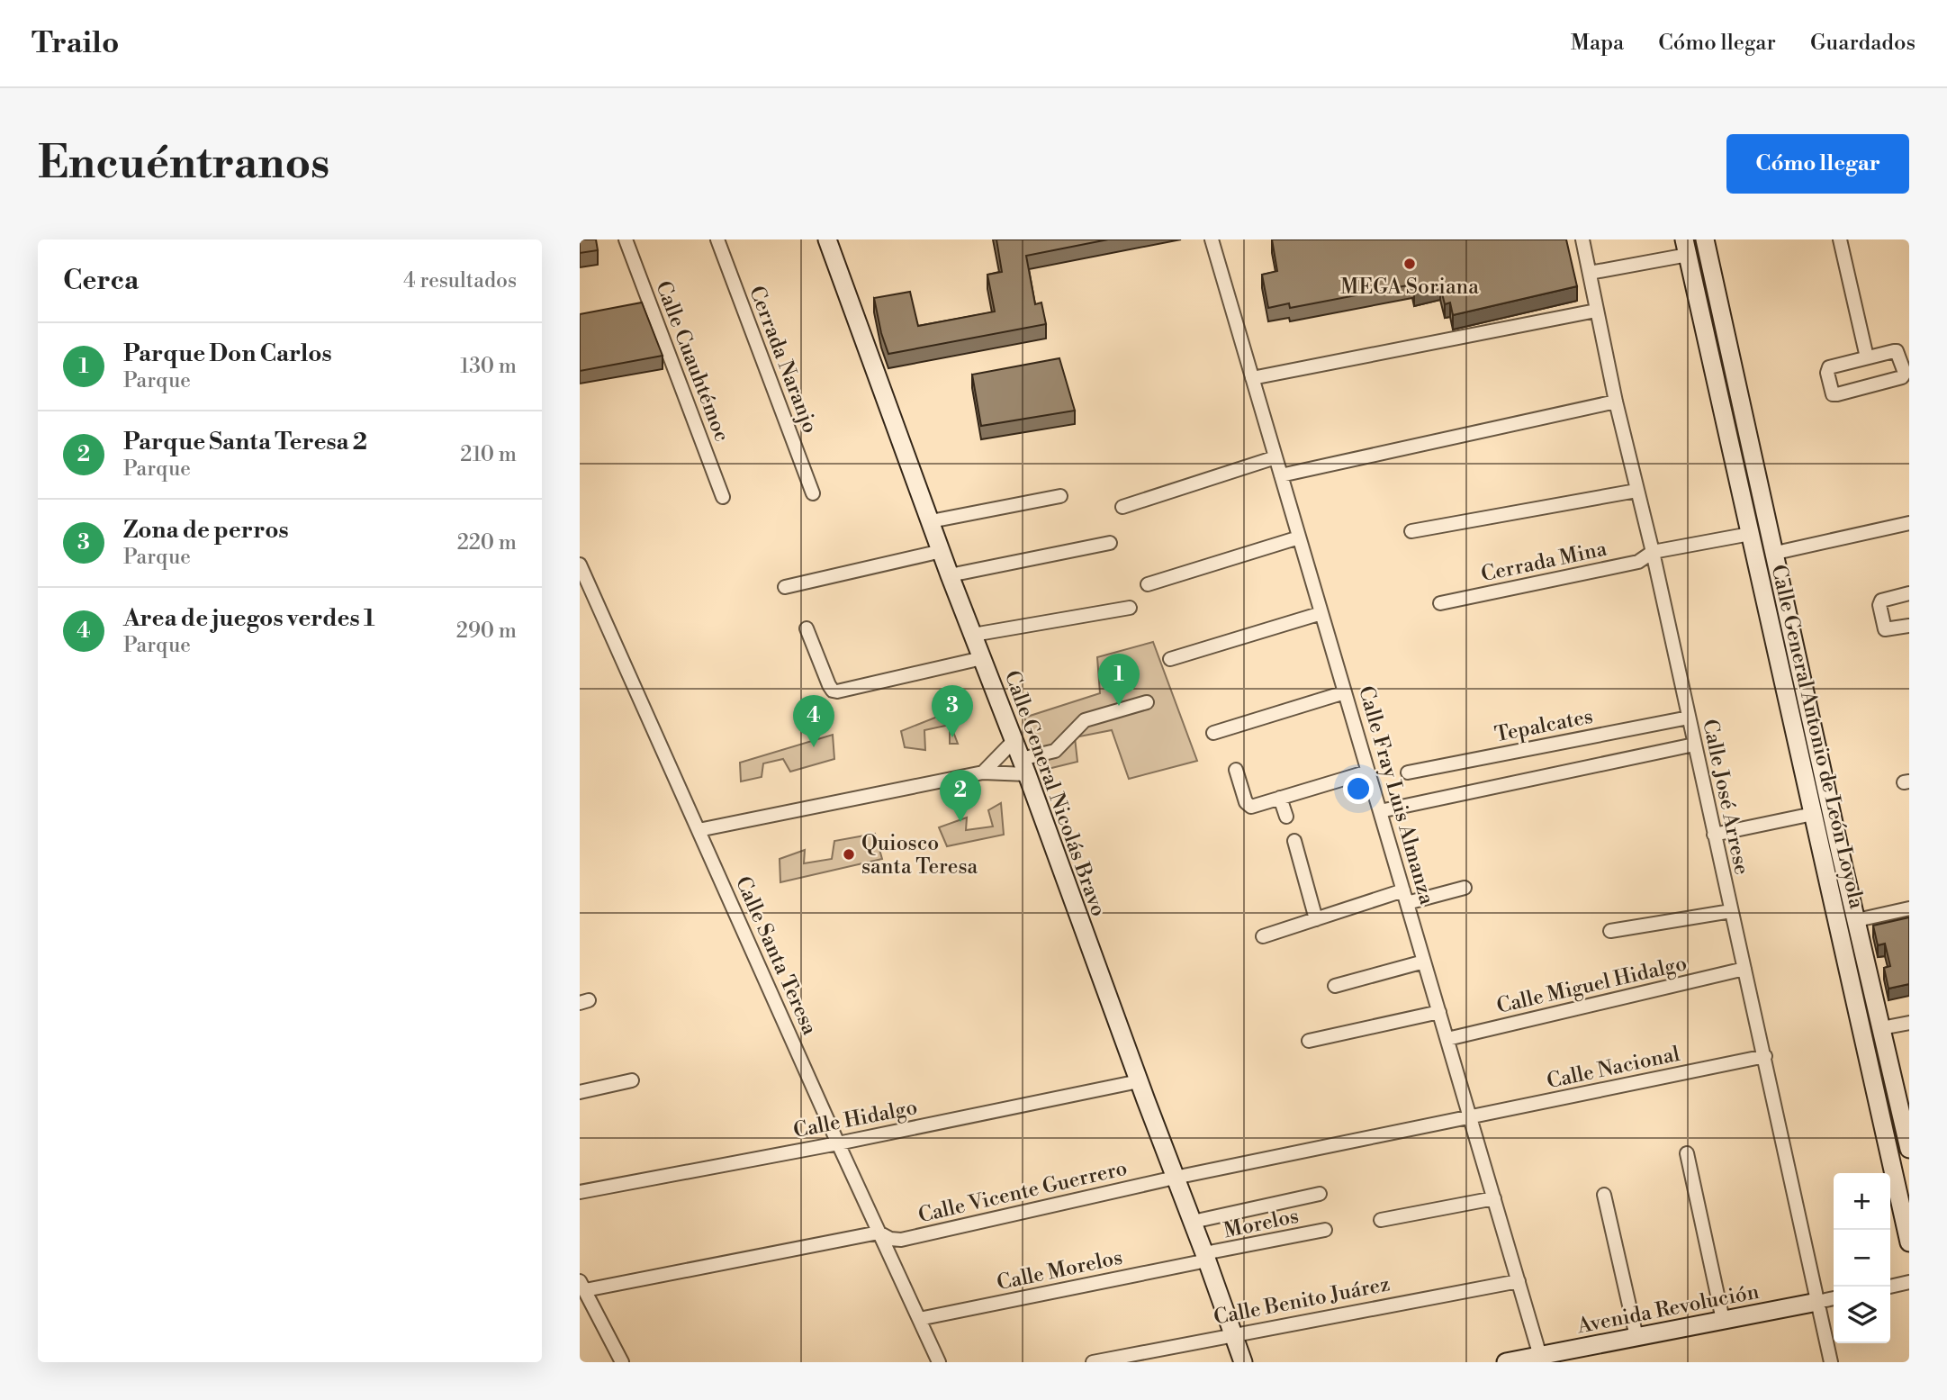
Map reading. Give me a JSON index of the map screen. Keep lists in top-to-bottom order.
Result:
{
  "streets": {
    "street": [
      "Cerrada Naranjo",
      "Calle Cuauhtémoc",
      "Cerrada Mina",
      "Tepalcates",
      "Calle General Antonio de León Loyola",
      "Calle General Nicolás Bravo",
      "Calle Fray Luis Almanza",
      "Calle José Arrese",
      "Calle Santa Teresa",
      "Calle Miguel Hidalgo",
      "Calle Nacional",
      "Calle Hidalgo",
      "Calle Vicente Guerrero",
      "Morelos",
      "Calle Morelos",
      "Calle Benito Juárez",
      "Avenida Revolución"
    ]
  },
  "crossings": [
    ["Cerrada Mina", "Calle General Antonio de León Loyola"],
    ["Cerrada Mina", "Calle José Arrese"],
    ["Tepalcates", "Calle José Arrese"],
    ["Calle General Nicolás Bravo", "Calle Hidalgo"],
    ["Calle General Nicolás Bravo", "Calle Vicente Guerrero"],
    ["Calle General Nicolás Bravo", "Morelos"],
    ["Calle General Nicolás Bravo", "Calle Morelos"],
    ["Calle General Nicolás Bravo", "Calle Benito Juárez"],
    ["Calle Fray Luis Almanza", "Calle Miguel Hidalgo"],
    ["Calle Fray Luis Almanza", "Calle Nacional"],
    ["Calle Fray Luis Almanza", "Calle Vicente Guerrero"],
    ["Calle Fray Luis Almanza", "Calle Benito Juárez"],
    ["Calle Fray Luis Almanza", "Avenida Revolución"],
    ["Calle José Arrese", "Calle Miguel Hidalgo"],
    ["Calle José Arrese", "Calle Nacional"],
    ["Calle José Arrese", "Avenida Revolución"],
    ["Calle Santa Teresa", "Calle Hidalgo"],
    ["Calle Santa Teresa", "Calle Vicente Guerrero"],
    ["Calle Santa Teresa", "Calle Morelos"],
    ["Calle Nacional", "Calle Vicente Guerrero"],
    ["Morelos", "Calle Morelos"]
  ],
  "places": ["MEGA Soriana", "Quiosco santa Teresa"],
  "page": {
    "header": "Trailo",
    "nav": ["Mapa", "Cómo llegar", "Guardados"],
    "buttons": "Cómo llegar",
    "title": "Encuéntranos",
    "heading": ["Cerca", "4 resultados"],
    "list": [
      {
        "mark": "1",
        "name": "Parque Don Carlos",
        "note": "Parque",
        "value": "130 m"
      },
      {
        "mark": "2",
        "name": "Parque Santa Teresa 2",
        "note": "Parque",
        "value": "210 m"
      },
      {
        "mark": "3",
        "name": "Zona de perros",
        "note": "Parque",
        "value": "220 m"
      },
      {
        "mark": "4",
        "name": "Area de juegos verdes 1",
        "note": "Parque",
        "value": "290 m"
      }
    ],
    "pins": [
      "1",
      "3",
      "4",
      "2"
    ],
    "map_buttons": ["+", "−"]
  }
}
